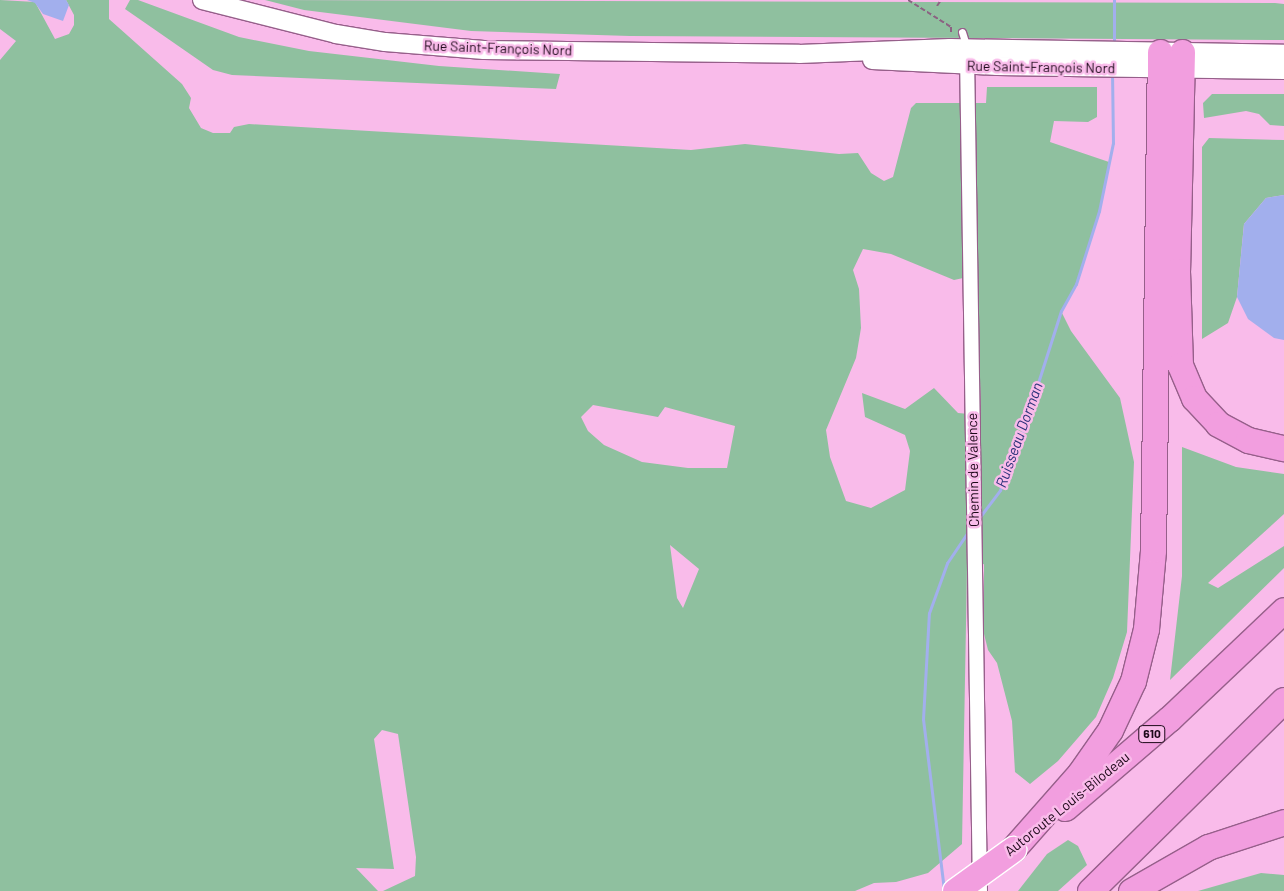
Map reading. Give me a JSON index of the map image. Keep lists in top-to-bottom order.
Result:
{
  "streets": {
    "highway": ["610", "Autoroute Louis-Bilodeau"],
    "street": ["Rue Saint-François Nord", "Chemin de Valence"]
  },
  "crossings": [
    ["Rue Saint-François Nord", "Chemin de Valence"]
  ],
  "water": ["Ruisseau Dorman"]
}
